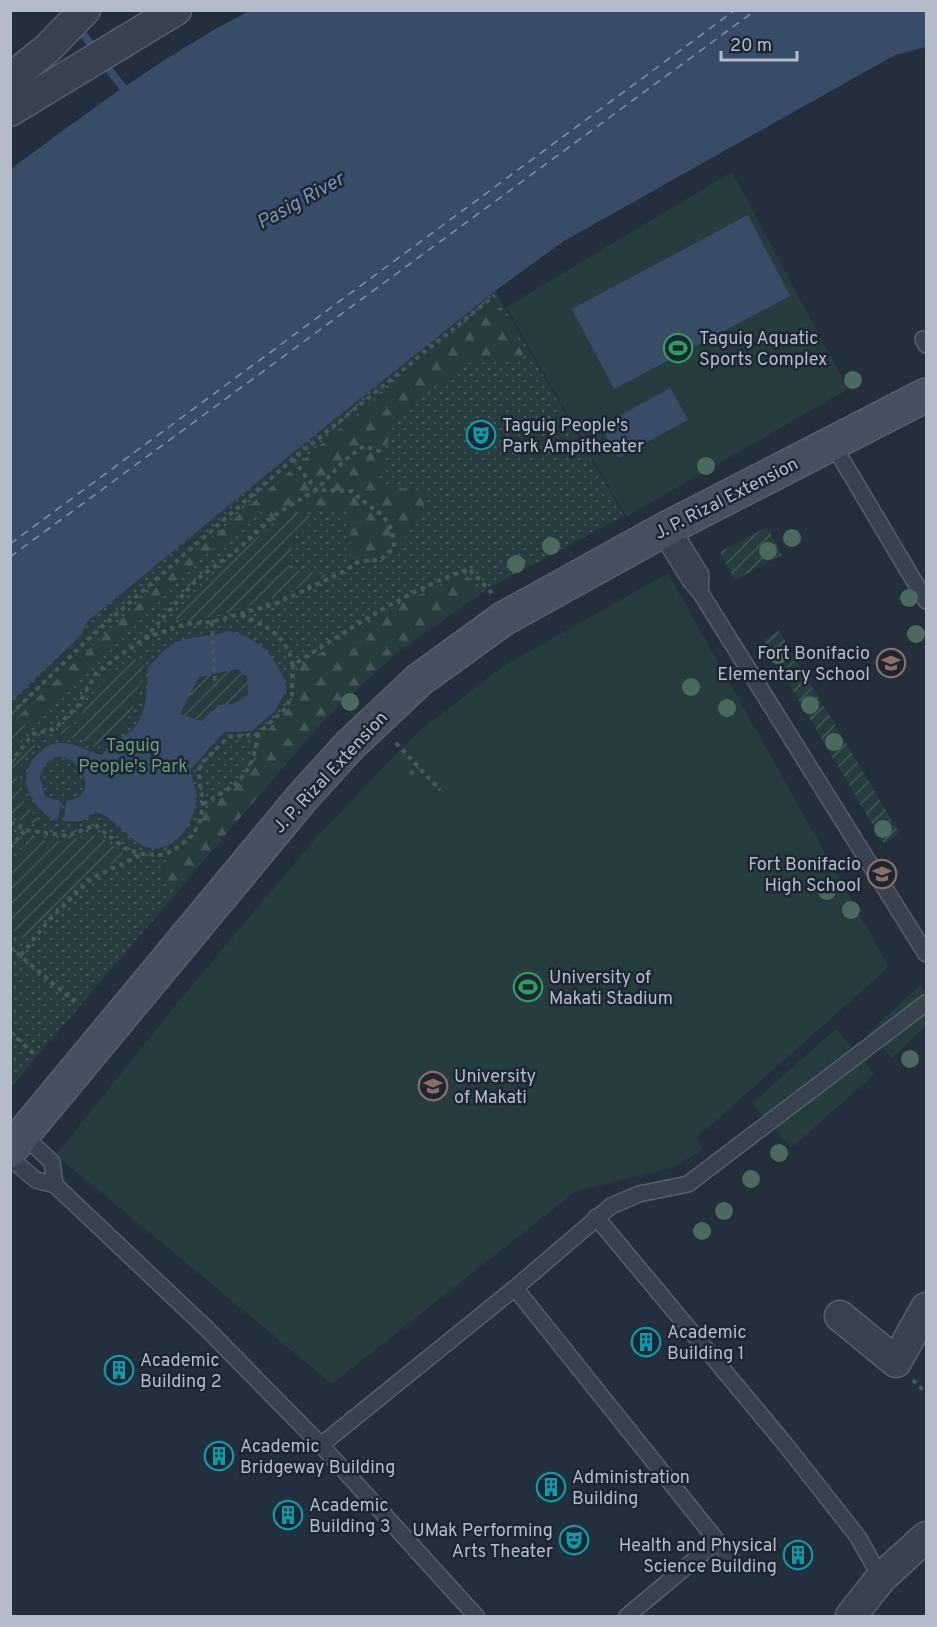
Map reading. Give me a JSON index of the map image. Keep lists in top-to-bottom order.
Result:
{
  "streets": {
    "main road": ["J. P. Rizal Extension"]
  },
  "water": ["Pasig River"],
  "parks": ["Taguig People's Park"],
  "places": {
    "sports": ["Taguig Aquatic Sports Complex", "University of Makati Stadium"],
    "theatre": ["Taguig People's Park Ampitheater", "UMak Performing Arts Theater"],
    "school or university": ["Fort Bonifacio Elementary School", "Fort Bonifacio High School", "University of Makati"],
    "building": [
      "Academic Building 1",
      "Academic Building 2",
      "Academic Bridgeway Building",
      "Administration Building",
      "Academic Building 3",
      "Health and Physical Science Building"
    ]
  },
  "scale_bar": "20 m"
}
